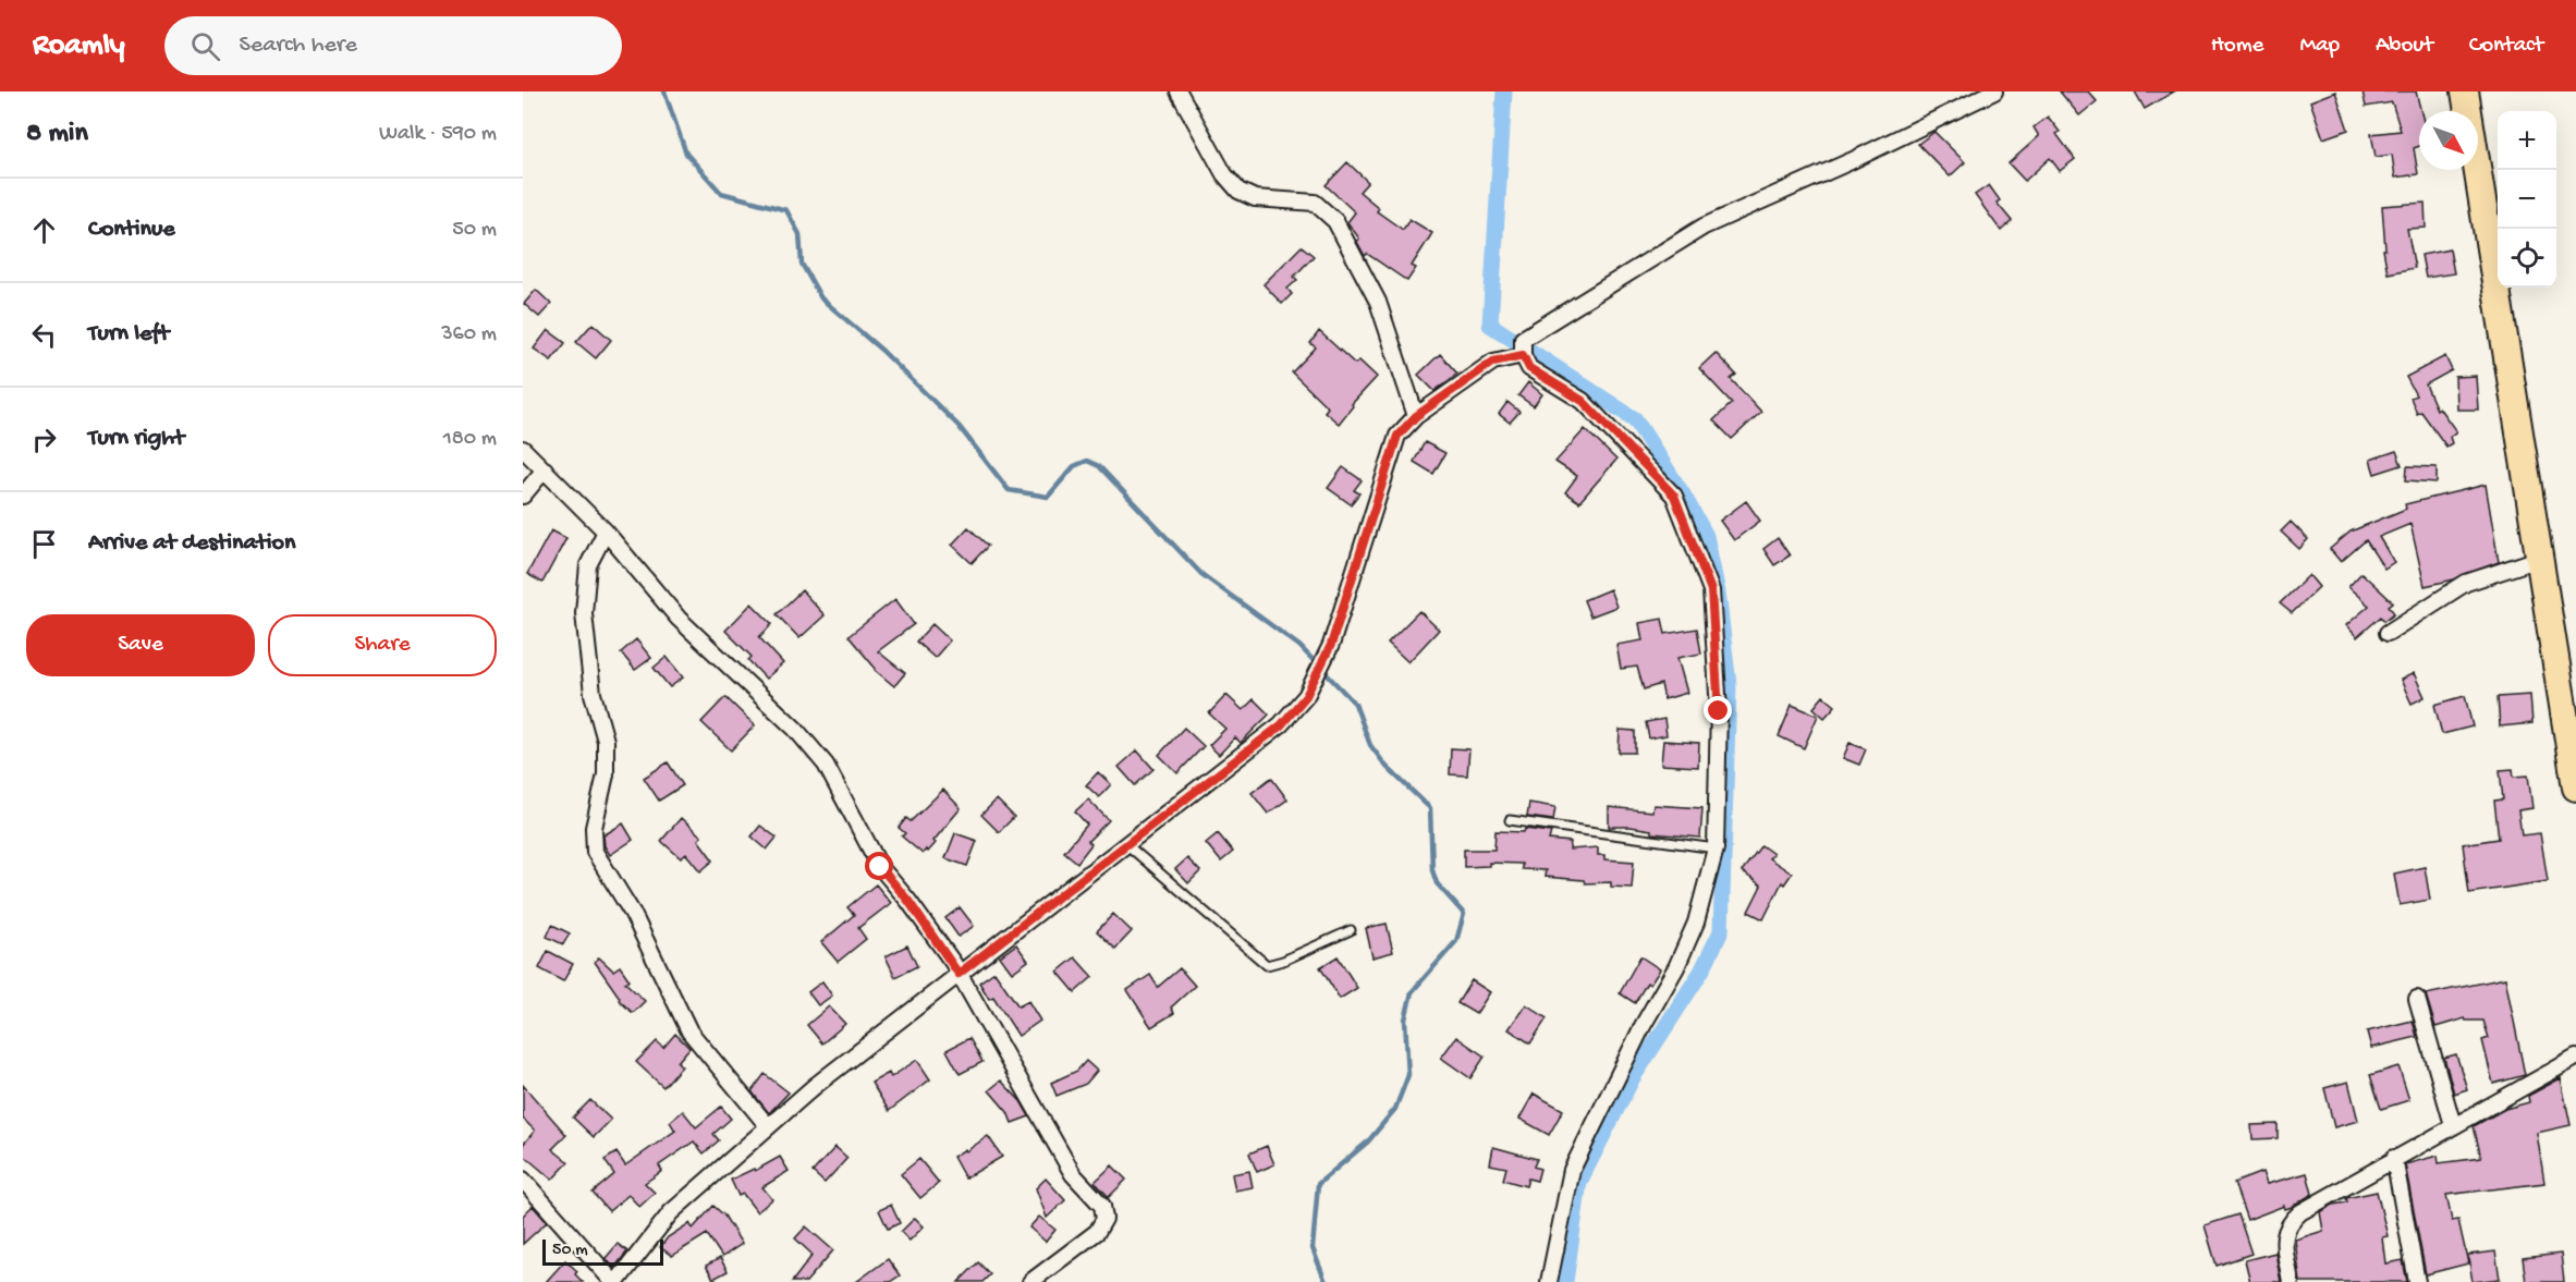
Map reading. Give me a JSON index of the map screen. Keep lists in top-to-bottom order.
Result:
{
  "scale_bar": "50 m",
  "north": "bottom right",
  "page": {
    "header": "Roamly",
    "search": "Search here",
    "nav": [
      "Home",
      "Map",
      "About",
      "Contact"
    ],
    "heading": ["8 min", "Walk · 590 m"],
    "map_buttons": ["+", "−"],
    "list": [
      ["Continue", "50 m"],
      ["Turn left", "360 m"],
      ["Turn right", "180 m"],
      "Arrive at destination"
    ],
    "buttons": ["Save", "Share"],
    "scale": "50 m"
  }
}
